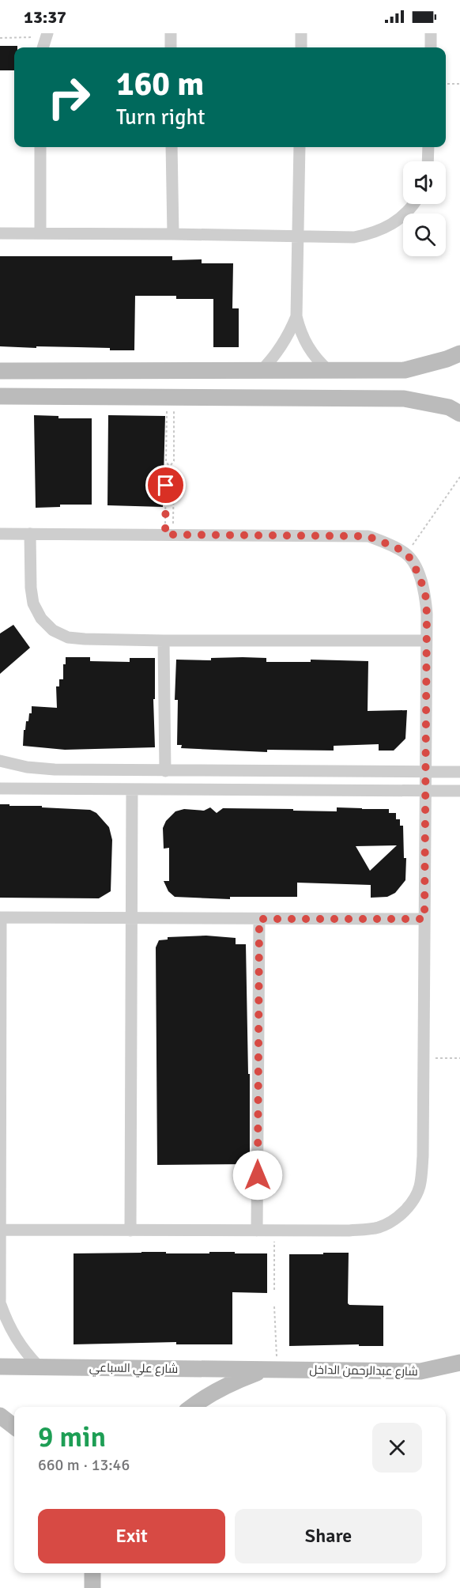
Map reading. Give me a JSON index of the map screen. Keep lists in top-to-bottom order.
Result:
{
  "streets": {
    "street": ["شارع علي السباعي", "شارع عبدالرحمن الداخل"]
  },
  "crossings": [
    ["شارع علي السباعي", "شارع عبدالرحمن الداخل"]
  ],
  "page": {
    "status": "13:37",
    "turn": ["160 m", "Turn right"],
    "heading": ["9 min", "660 m · 13:46"],
    "buttons": ["Exit", "Share"]
  }
}
